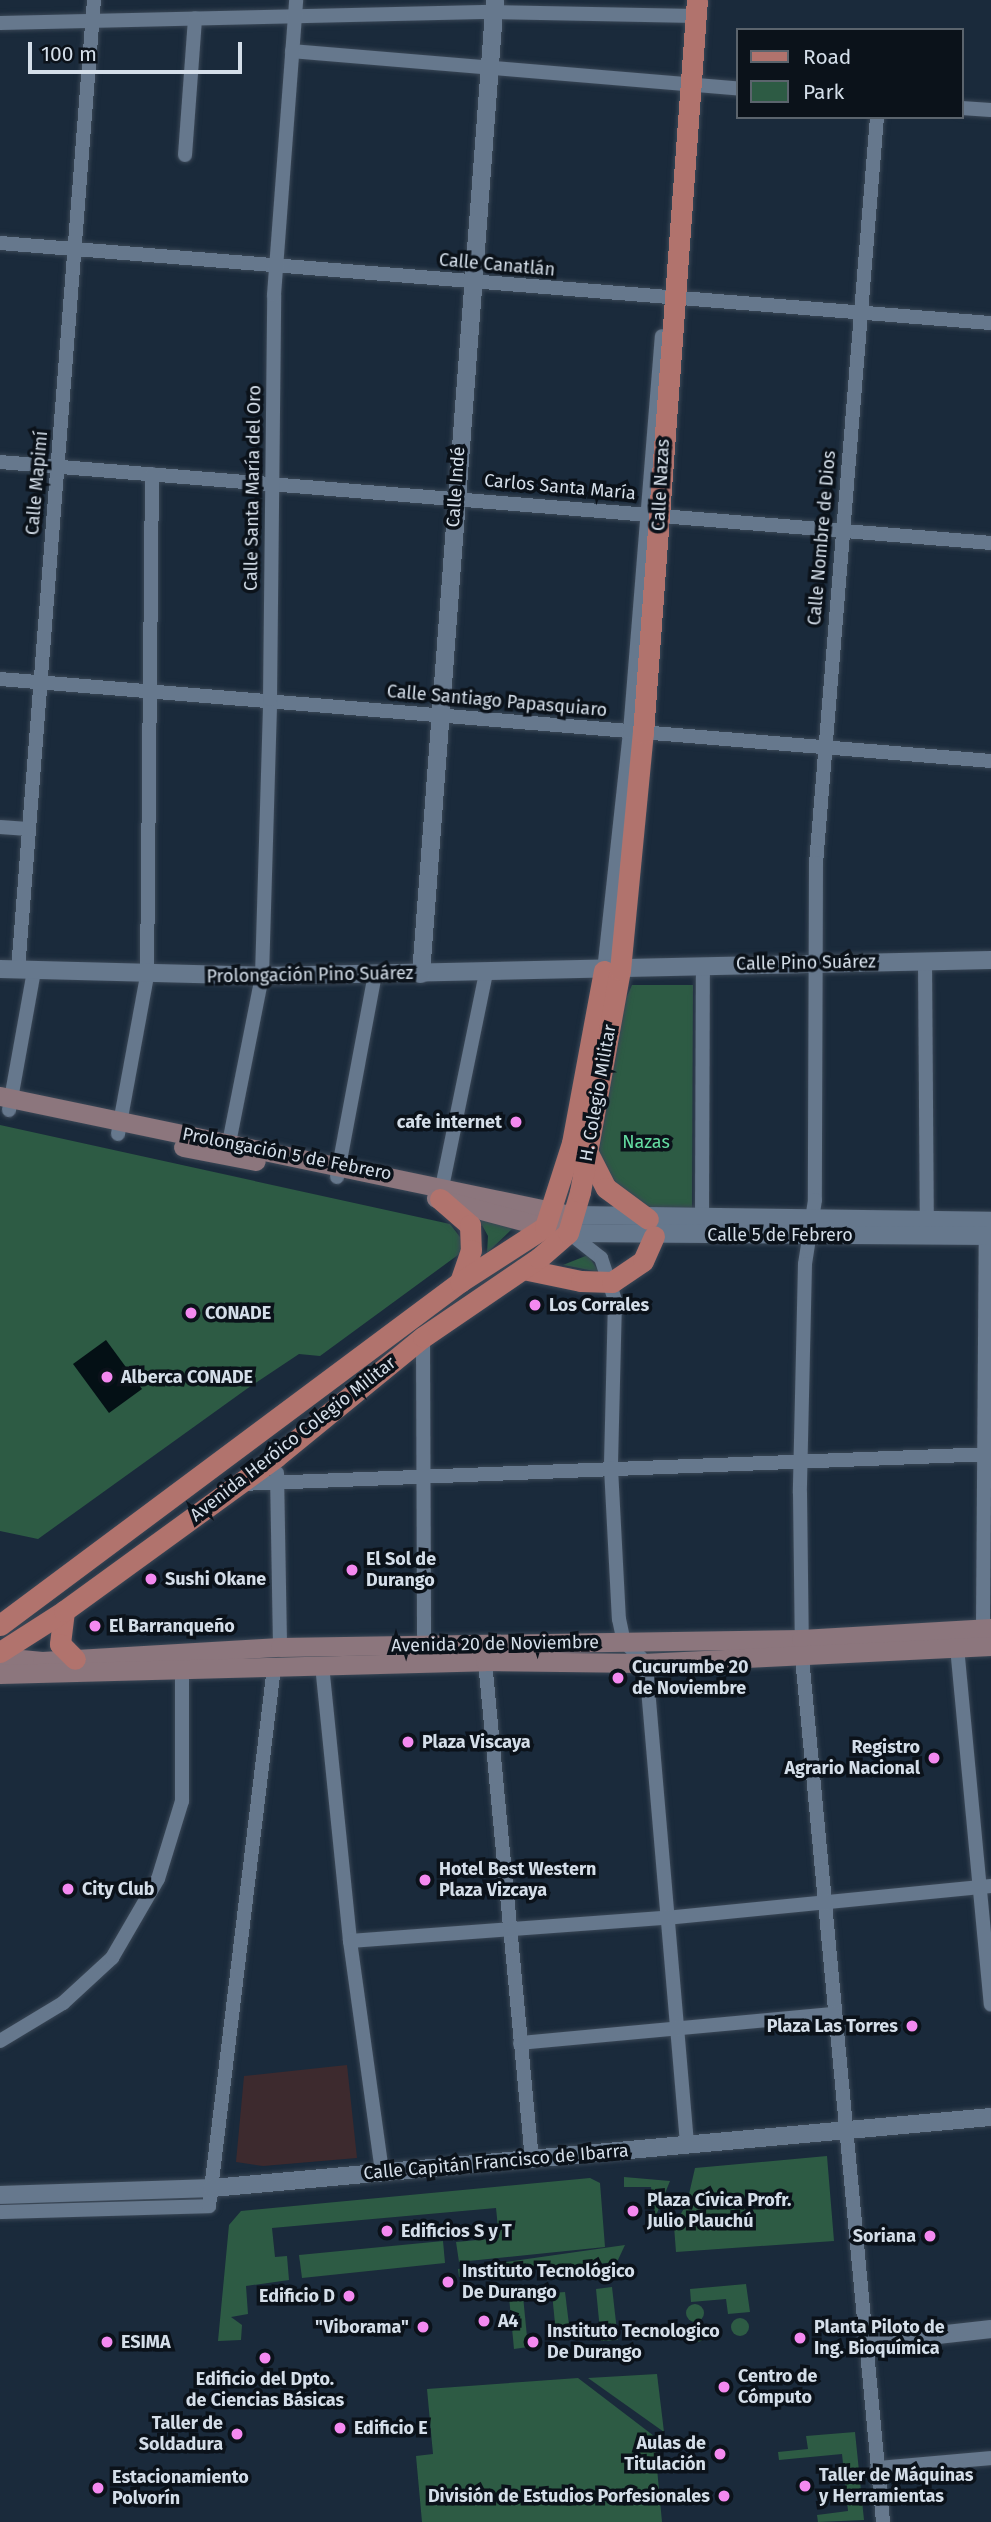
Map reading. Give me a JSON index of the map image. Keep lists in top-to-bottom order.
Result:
{
  "streets": {
    "main road": [
      "Calle Nazas",
      "H. Colegio Militar",
      "Prolongación 5 de Febrero",
      "Avenida Heróico Colegio Militar",
      "Avenida 20 de Noviembre"
    ],
    "street": [
      "Calle Canatlán",
      "Calle Mapimí",
      "Calle Indé",
      "Carlos Santa María",
      "Calle Santa María del Oro",
      "Calle Nombre de Dios",
      "Calle Santiago Papasquiaro",
      "Calle Pino Suárez",
      "Prolongación Pino Suárez",
      "Calle 5 de Febrero",
      "Calle Capitán Francisco de Ibarra"
    ]
  },
  "crossings": [
    ["Calle Canatlán", "Calle Mapimí"],
    ["Calle Canatlán", "Calle Nazas"],
    ["Calle Canatlán", "Calle Indé"],
    ["Calle Canatlán", "Calle Santa María del Oro"],
    ["Calle Canatlán", "Calle Nombre de Dios"],
    ["Calle Mapimí", "Carlos Santa María"],
    ["Calle Mapimí", "Calle Santiago Papasquiaro"],
    ["Calle Mapimí", "Prolongación Pino Suárez"],
    ["Calle Mapimí", "Prolongación 5 de Febrero"],
    ["Calle Nazas", "Carlos Santa María"],
    ["Calle Nazas", "Calle Santiago Papasquiaro"],
    ["Calle Nazas", "Calle Pino Suárez"],
    ["Calle Nazas", "Prolongación Pino Suárez"],
    ["Calle Nazas", "H. Colegio Militar"],
    ["Calle Indé", "Carlos Santa María"],
    ["Calle Indé", "Calle Santiago Papasquiaro"],
    ["Calle Indé", "Prolongación Pino Suárez"],
    ["Carlos Santa María", "Calle Santa María del Oro"],
    ["Carlos Santa María", "Calle Nombre de Dios"],
    ["Calle Santa María del Oro", "Calle Santiago Papasquiaro"],
    ["Calle Santa María del Oro", "Prolongación Pino Suárez"],
    ["Calle Santa María del Oro", "Prolongación 5 de Febrero"],
    ["Calle Nombre de Dios", "Calle Santiago Papasquiaro"],
    ["Calle Nombre de Dios", "Calle Pino Suárez"],
    ["Calle Nombre de Dios", "Calle 5 de Febrero"],
    ["Calle Nombre de Dios", "Avenida 20 de Noviembre"],
    ["Calle Nombre de Dios", "Calle Capitán Francisco de Ibarra"],
    ["Calle Pino Suárez", "Prolongación Pino Suárez"],
    ["Calle Pino Suárez", "H. Colegio Militar"],
    ["Prolongación Pino Suárez", "H. Colegio Militar"],
    ["H. Colegio Militar", "Prolongación 5 de Febrero"],
    ["H. Colegio Militar", "Calle 5 de Febrero"],
    ["H. Colegio Militar", "Avenida Heróico Colegio Militar"],
    ["Prolongación 5 de Febrero", "Calle 5 de Febrero"],
    ["Prolongación 5 de Febrero", "Avenida Heróico Colegio Militar"],
    ["Calle 5 de Febrero", "Avenida Heróico Colegio Militar"],
    ["Avenida Heróico Colegio Militar", "Avenida 20 de Noviembre"]
  ],
  "parks": ["Nazas"],
  "places": [
    "cafe internet",
    "Los Corrales",
    "CONADE",
    "Alberca CONADE",
    "El Sol de Durango",
    "Sushi Okane",
    "El Barranqueño",
    "Cucurumbe 20 de Noviembre",
    "Plaza Viscaya",
    "Registro Agrario Nacional",
    "Hotel Best Western Plaza Vizcaya",
    "City Club",
    "Plaza Las Torres",
    "Plaza Cívica Profr. Julio Plauchú",
    "Edificios S y T",
    "Soriana",
    "Instituto Tecnológico De Durango",
    "Edificio D",
    "A4",
    "\"Viborama\"",
    "Planta Piloto de Ing. Bioquímica",
    "ESIMA",
    "Instituto Tecnologico De Durango",
    "Edificio del Dpto. de Ciencias Básicas",
    "Centro de Cómputo",
    "Edificio E",
    "Taller de Soldadura",
    "Aulas de Titulación",
    "Taller de Máquinas y Herramientas",
    "Estacionamiento Polvorín",
    "División de Estudios Porfesionales"
  ],
  "legend": ["Road", "Park"],
  "scale_bar": "100 m"
}
